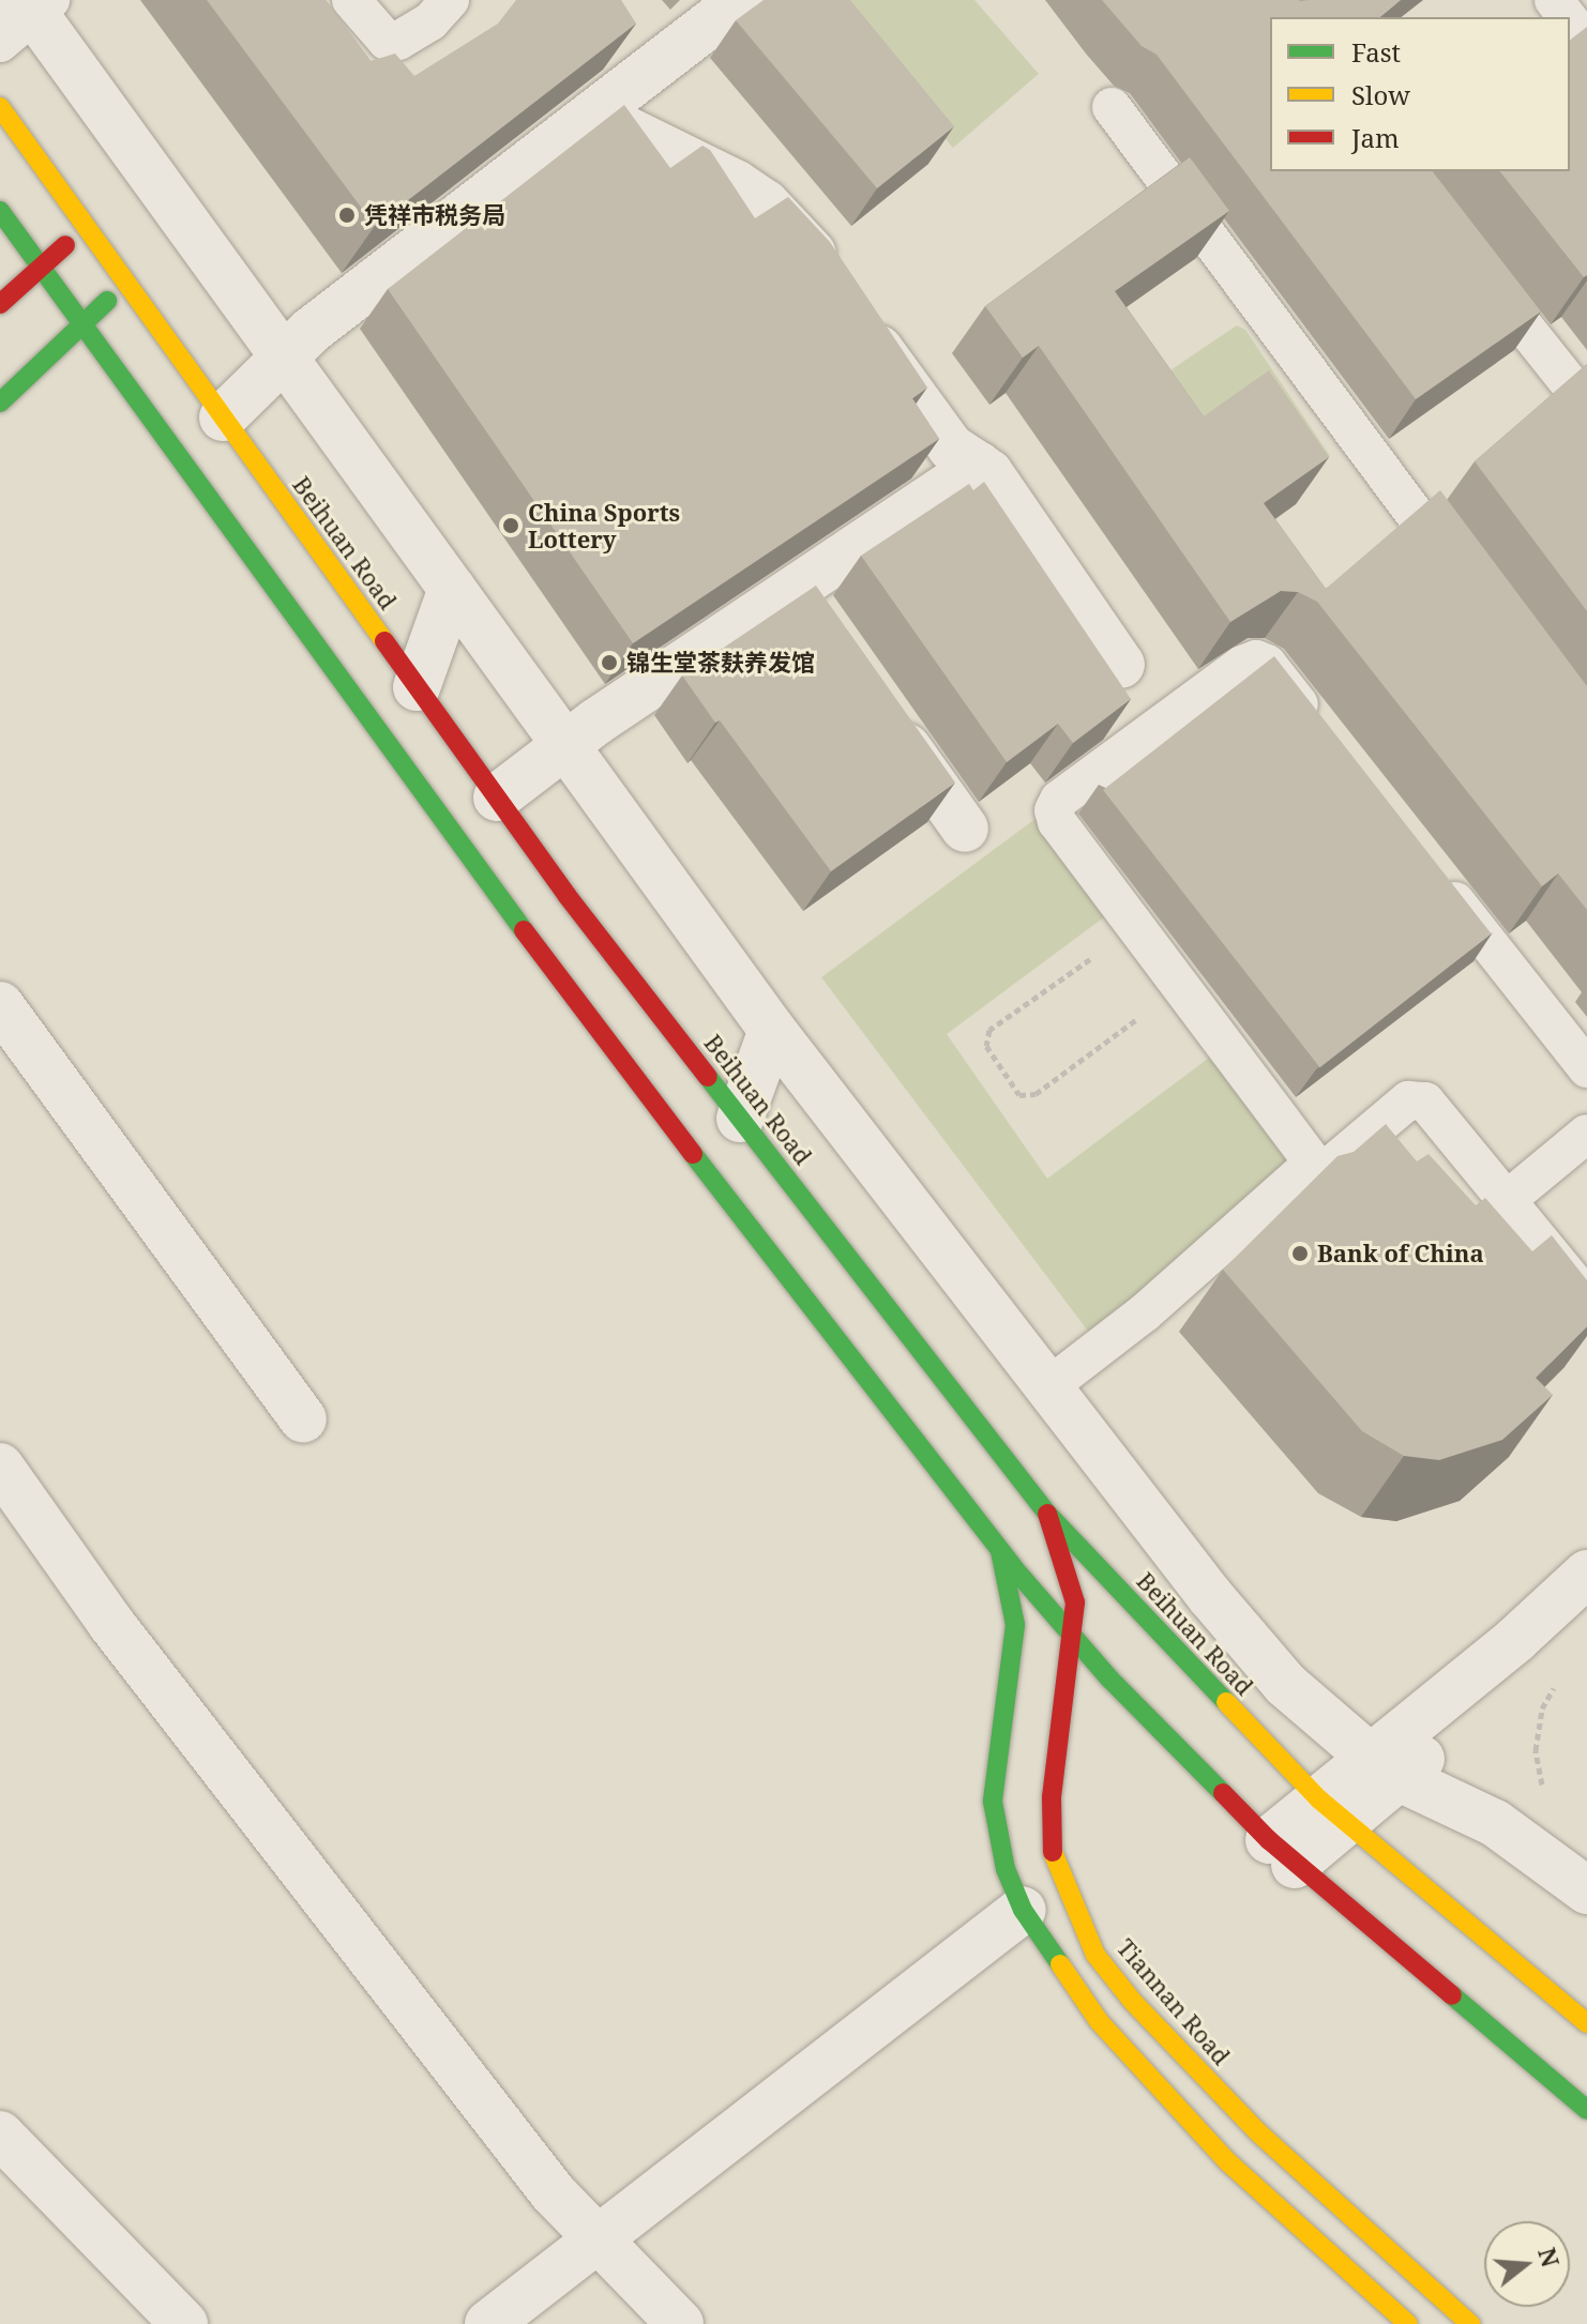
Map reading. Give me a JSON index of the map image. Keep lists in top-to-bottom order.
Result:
{
  "streets": {
    "main road": ["Beihuan Road", "Tiannan Road"]
  },
  "crossings": [
    ["Beihuan Road", "Tiannan Road"]
  ],
  "places": [
    "凭祥市税务局",
    "China Sports Lottery",
    "锦生堂茶麸养发馆",
    "Bank of China"
  ],
  "legend": ["Fast", "Slow", "Jam"],
  "north": "right"
}
